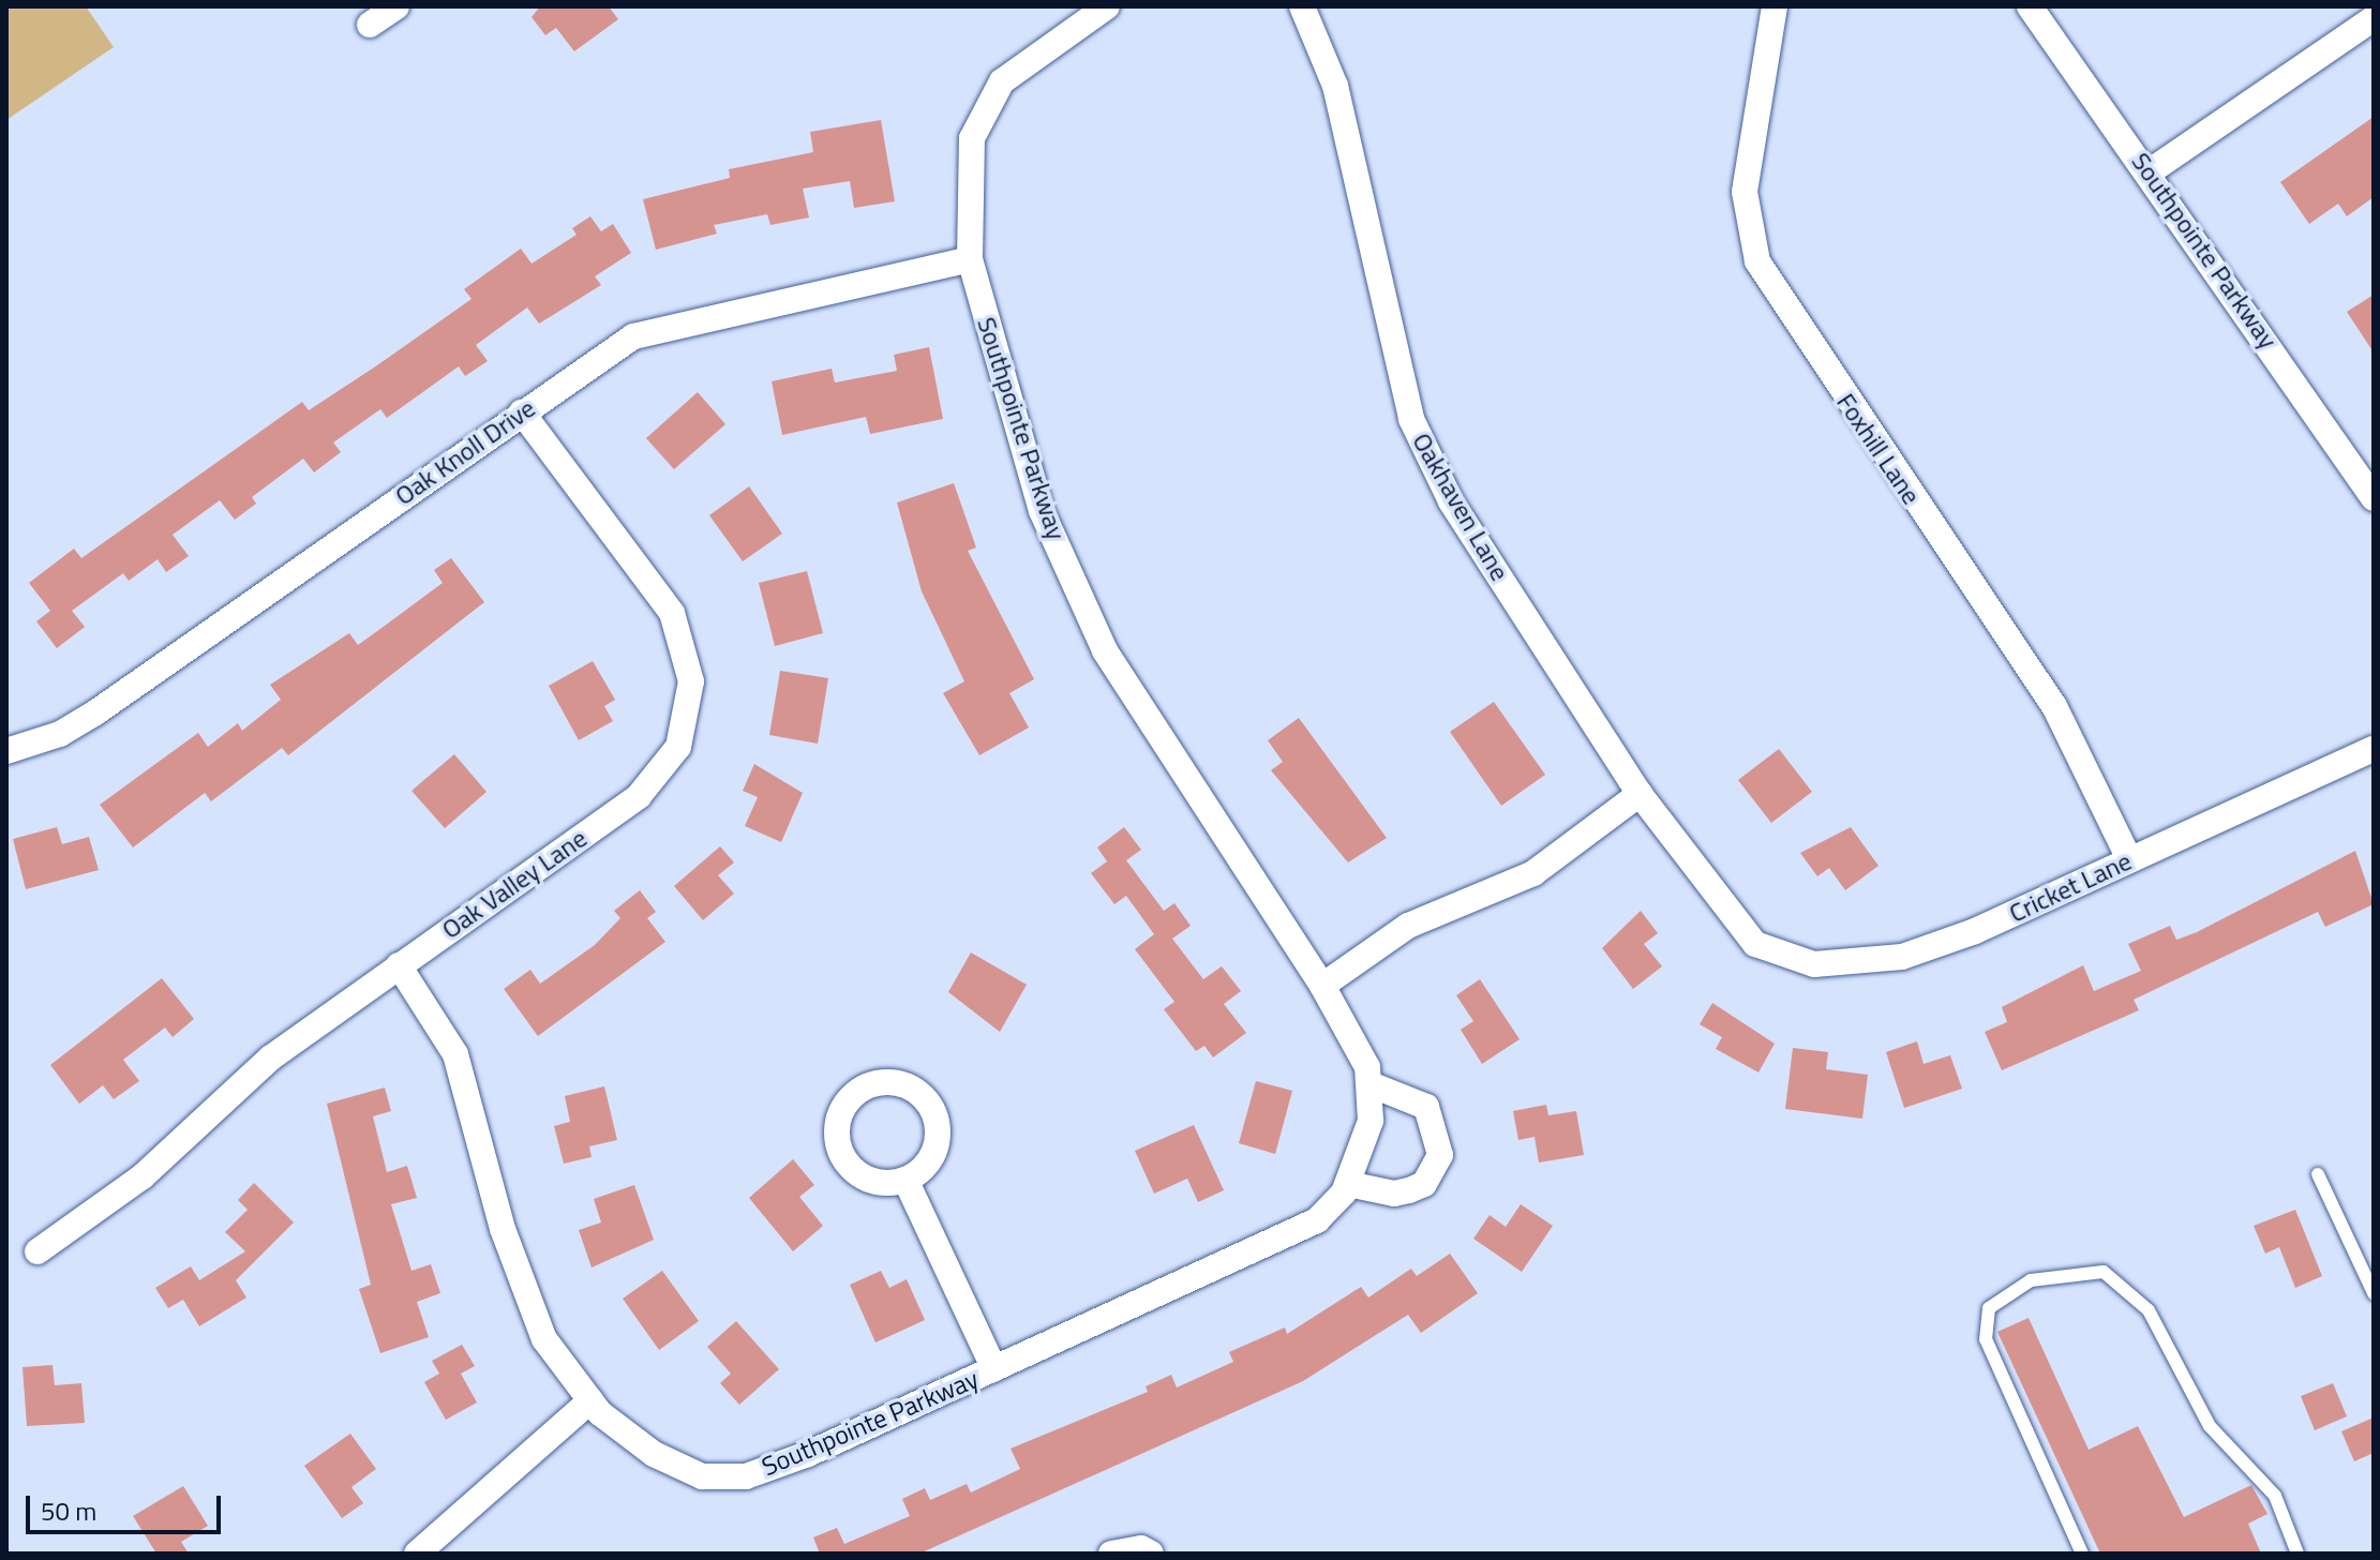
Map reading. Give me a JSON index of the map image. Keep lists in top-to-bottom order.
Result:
{
  "streets": {
    "street": [
      "Southpointe Parkway",
      "Foxhill Lane",
      "Oak Knoll Drive",
      "Oakhaven Lane",
      "Oak Valley Lane",
      "Cricket Lane"
    ]
  },
  "crossings": [
    ["Southpointe Parkway", "Oak Knoll Drive"],
    ["Southpointe Parkway", "Oak Valley Lane"],
    ["Foxhill Lane", "Cricket Lane"],
    ["Oak Knoll Drive", "Oak Valley Lane"],
    ["Oakhaven Lane", "Cricket Lane"]
  ],
  "scale_bar": "50 m"
}
